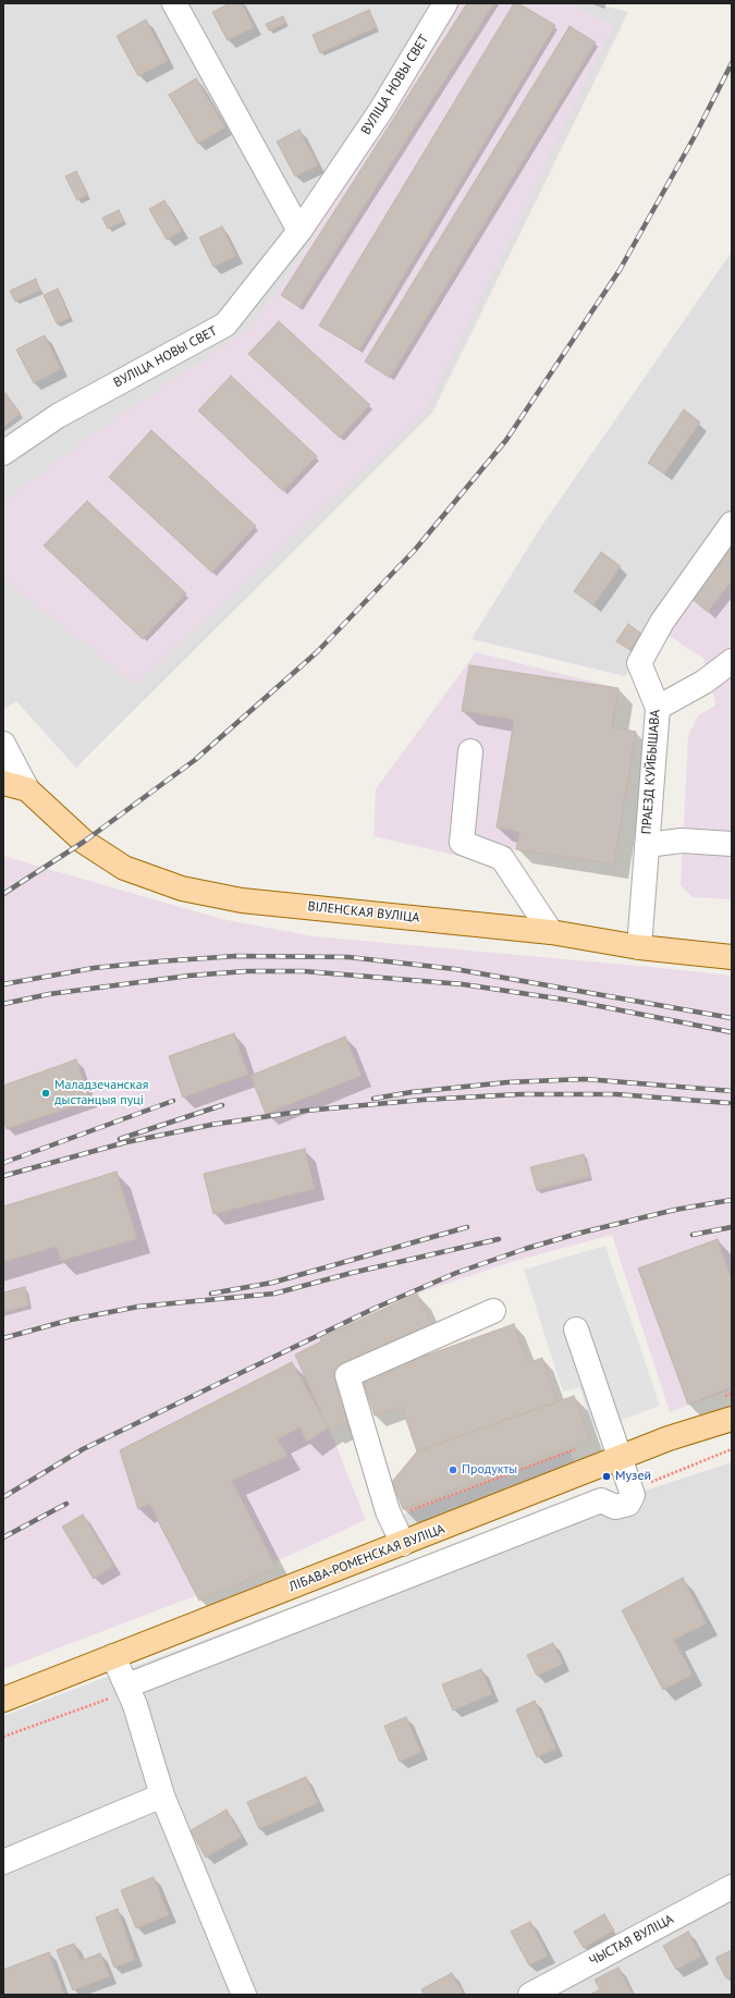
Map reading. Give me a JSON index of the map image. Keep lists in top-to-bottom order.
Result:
{
  "streets": {
    "main road": ["ВІЛЕНСКАЯ ВУЛІЦА", "ЛІБАВА-РОМЕНСКАЯ ВУЛІЦА"],
    "street": ["ВУЛІЦА НОВЫ СВЕТ", "ПРАЕЗД КУЙБЫШАВА", "ЧЫСТАЯ ВУЛІЦА"]
  },
  "crossings": [
    ["ПРАЕЗД КУЙБЫШАВА", "ВІЛЕНСКАЯ ВУЛІЦА"]
  ],
  "places": ["Маладзечанская дыстанцыя пуці", "Продукты", "Музей"]
}
